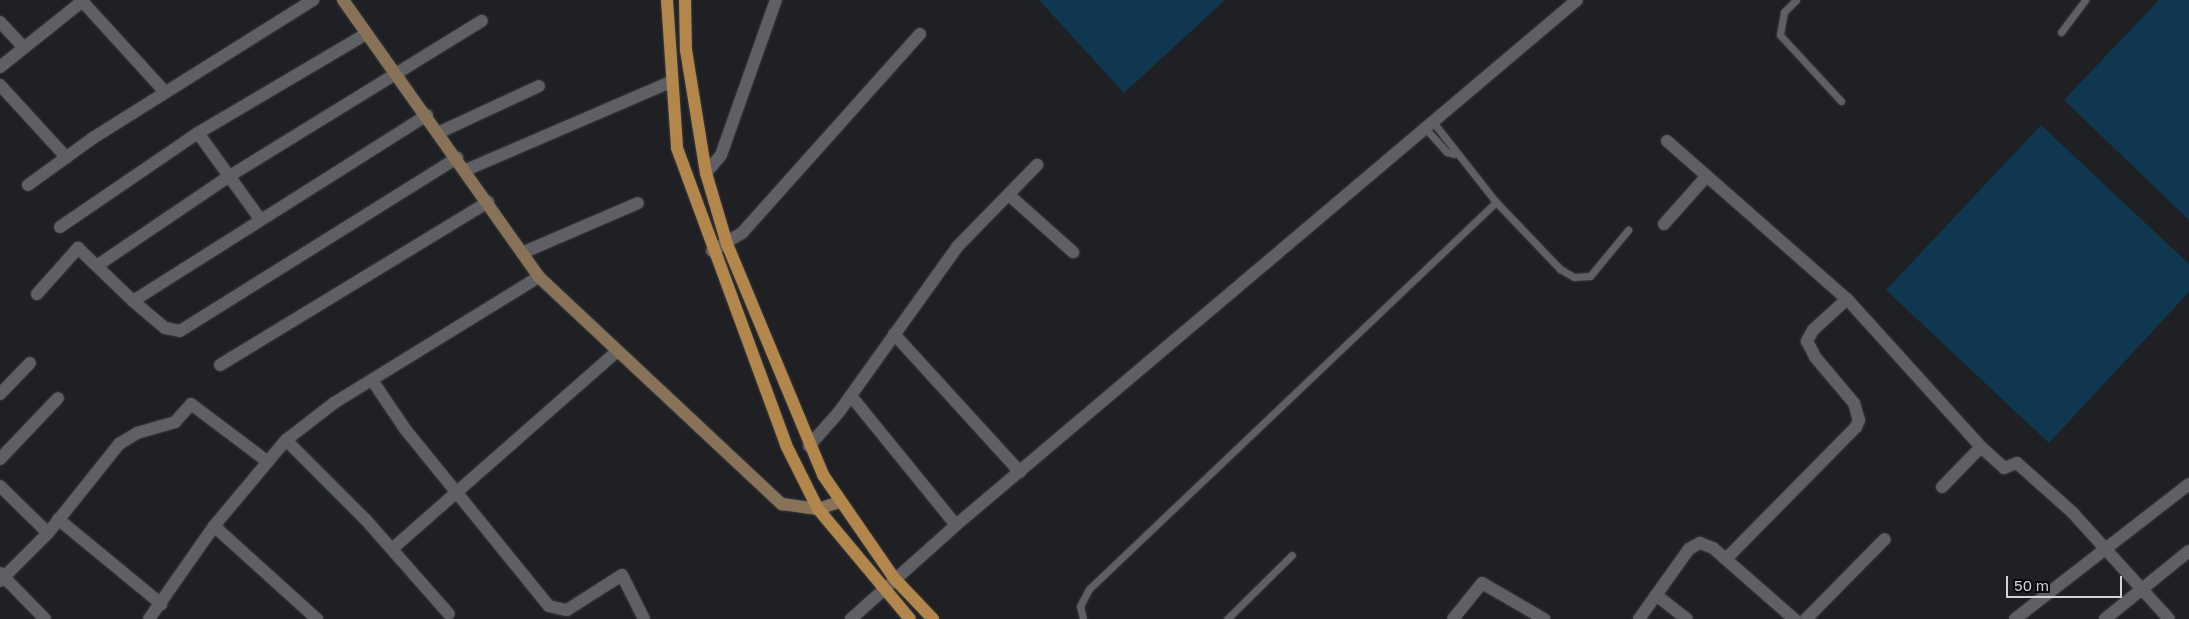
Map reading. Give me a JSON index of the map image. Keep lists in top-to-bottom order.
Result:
{
  "scale_bar": "50 m"
}
